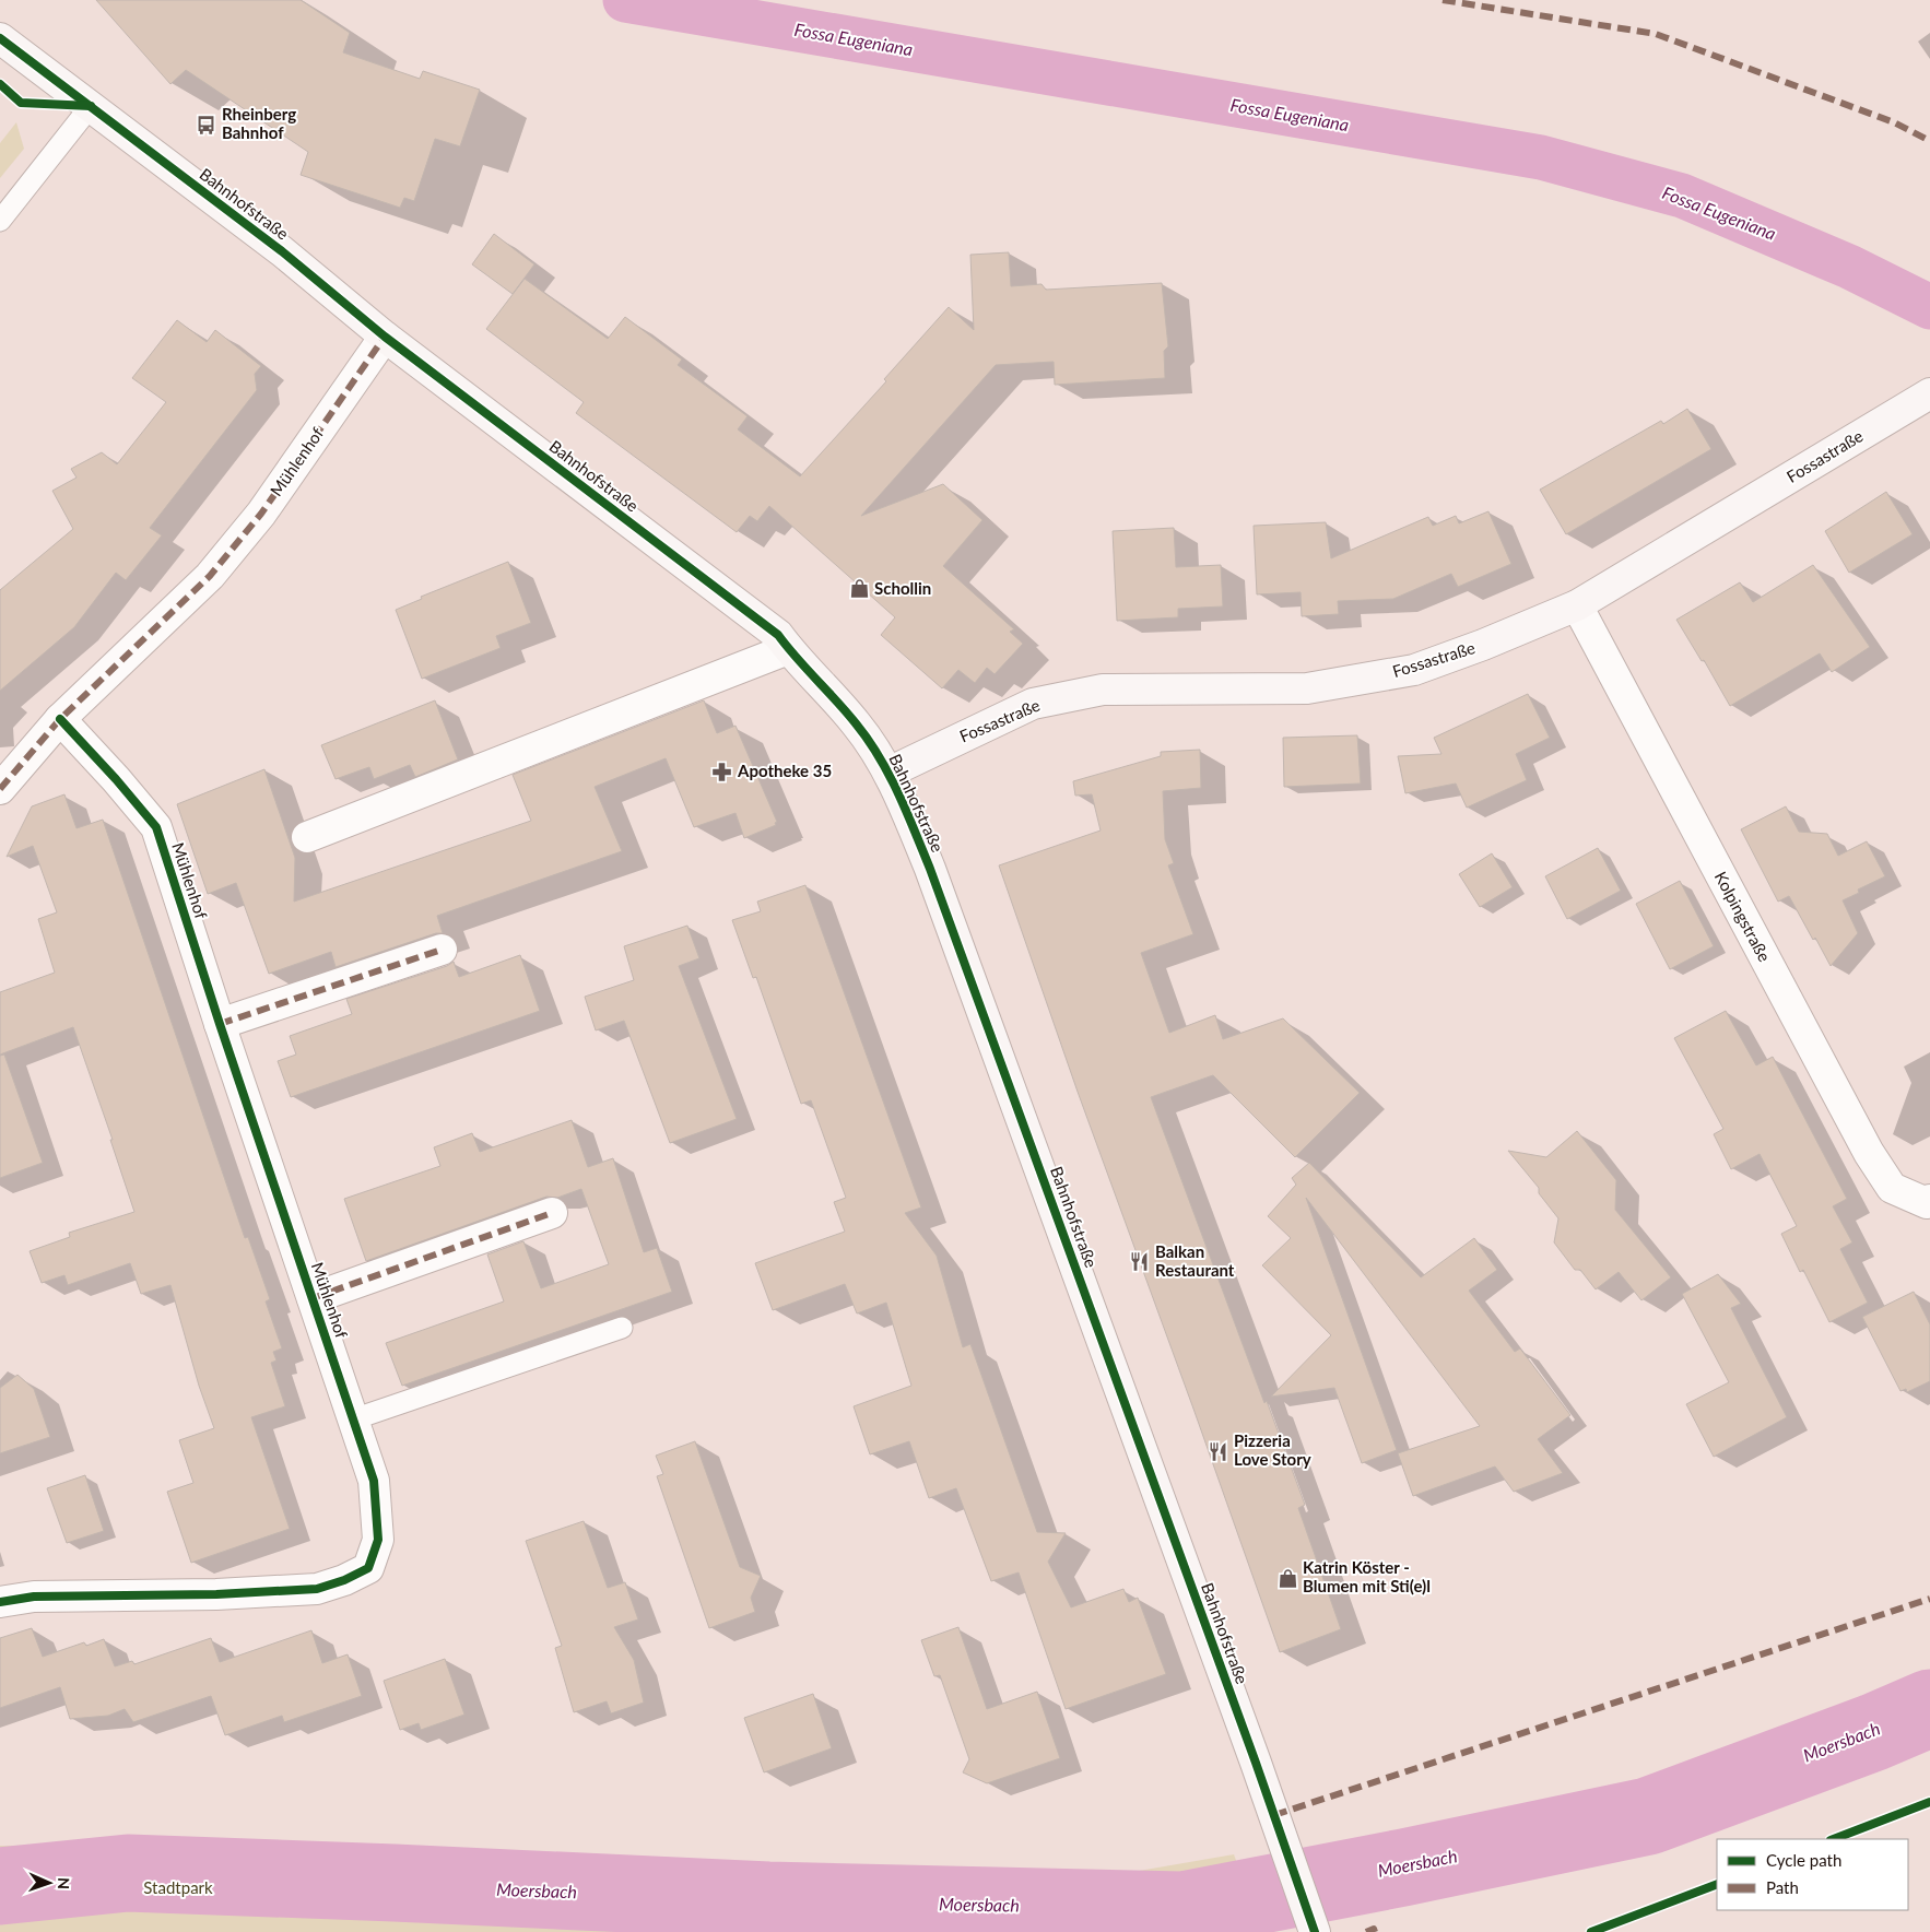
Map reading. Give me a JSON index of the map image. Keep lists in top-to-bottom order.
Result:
{
  "streets": {
    "street": [
      "Bahnhofstraße",
      "Fossastraße",
      "Mühlenhof",
      "Kolpingstraße"
    ]
  },
  "crossings": [
    ["Bahnhofstraße", "Fossastraße"],
    ["Bahnhofstraße", "Mühlenhof"],
    ["Fossastraße", "Kolpingstraße"]
  ],
  "water": ["Fossa Eugeniana", "Moersbach"],
  "parks": ["Stadtpark"],
  "places": {
    "bus stop": ["Rheinberg Bahnhof"],
    "shop": ["Schollin", "Katrin Köster - Blumen mit Sti(e)l"],
    "pharmacy": ["Apotheke 35"],
    "restaurant": ["Balkan Restaurant", "Pizzeria Love Story"]
  },
  "legend": ["Cycle path", "Path"],
  "north": "right"
}
